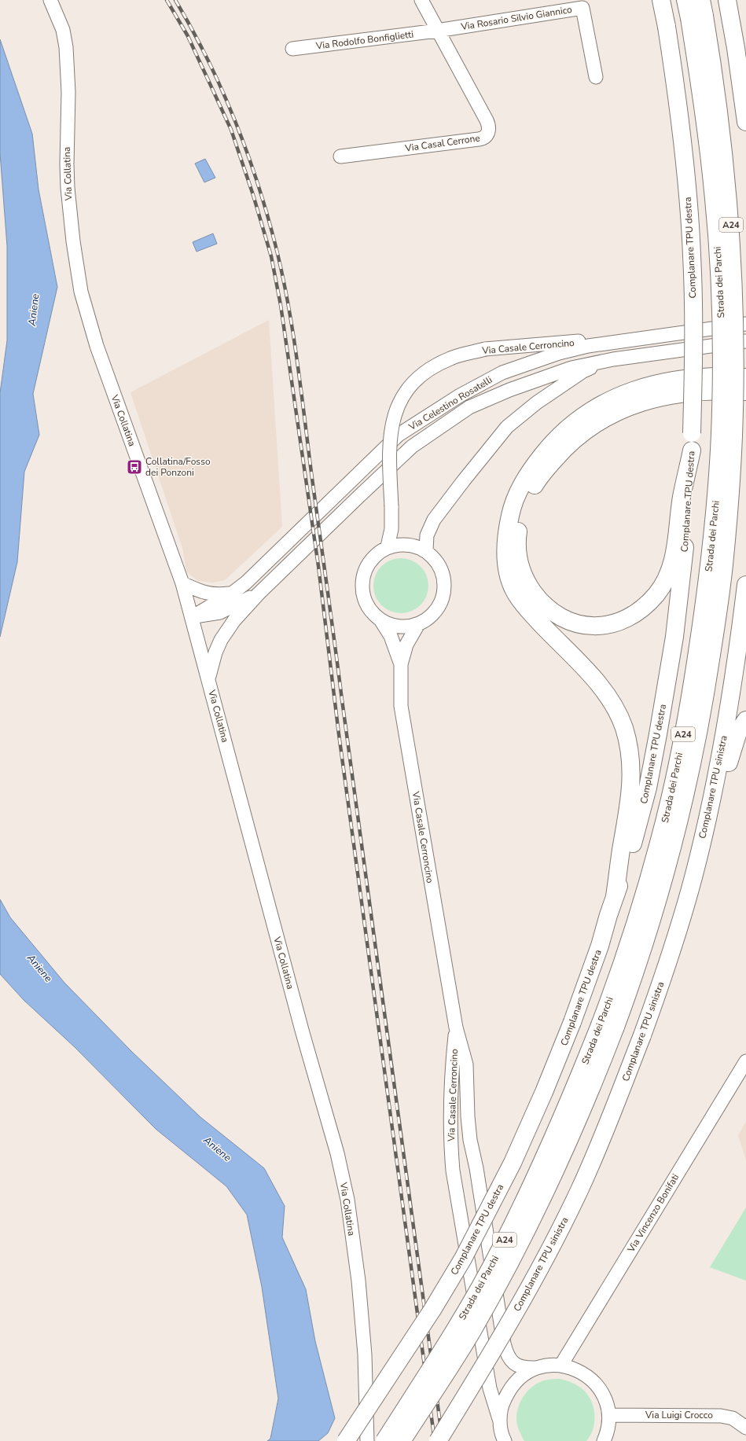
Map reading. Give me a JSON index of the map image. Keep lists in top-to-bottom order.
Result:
{
  "streets": {
    "highway": [
      "A24",
      "Complanare TPU destra",
      "Strada dei Parchi",
      "Complanare TPU sinistra"
    ],
    "street": [
      "Via Rosario Silvio Giannico",
      "Via Rodolfo Bonfiglietti",
      "Via Casal Cerrone",
      "Via Collatina",
      "Via Casale Cerroncino",
      "Via Celestino Rosatelli",
      "Via Vincenzo Bonifati",
      "Via Luigi Crocco"
    ]
  },
  "crossings": [
    ["Via Rosario Silvio Giannico", "Via Rodolfo Bonfiglietti"],
    ["Via Rosario Silvio Giannico", "Via Casal Cerrone"],
    ["Via Rodolfo Bonfiglietti", "Via Casal Cerrone"],
    ["Via Collatina", "Via Celestino Rosatelli"],
    ["Via Casale Cerroncino", "Via Celestino Rosatelli"]
  ],
  "water": ["Aniene"],
  "places": {
    "bus stop": ["Collatina/Fosso dei Ponzoni"]
  }
}
